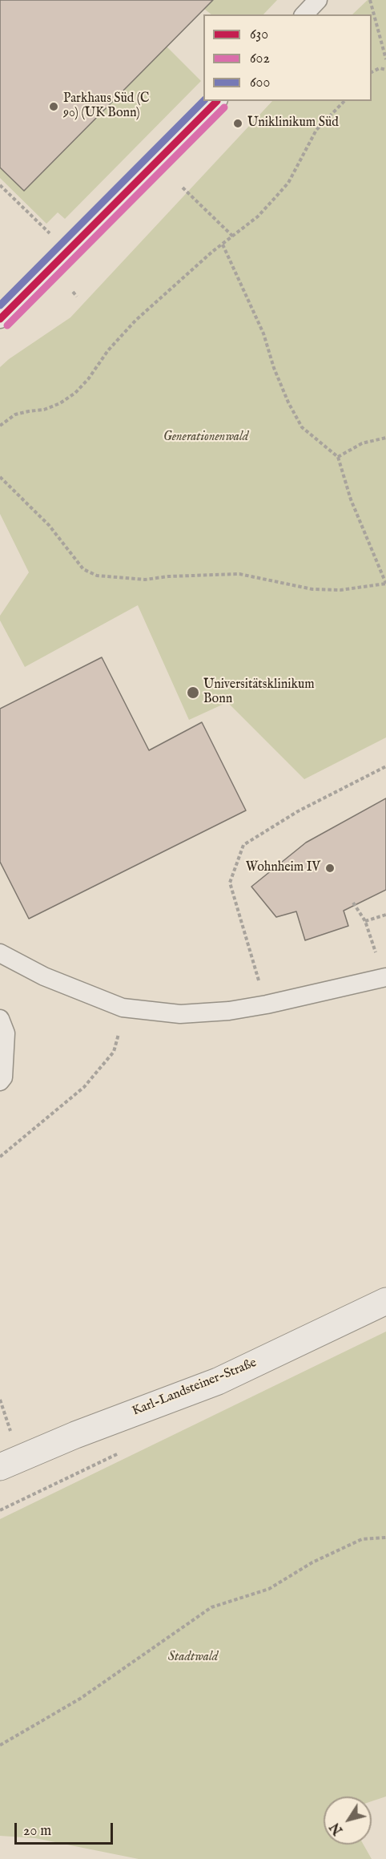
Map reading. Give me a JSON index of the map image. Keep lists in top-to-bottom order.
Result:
{
  "streets": {
    "street": ["Karl-Landsteiner-Straße"]
  },
  "parks": ["Generationenwald", "Stadtwald"],
  "places": [
    "Parkhaus Süd (C 90) (UK Bonn)",
    "Uniklinikum Süd",
    "Universitätsklinikum Bonn",
    "Wohnheim IV"
  ],
  "lines": ["transit line 630", "transit line 600", "transit line 602"],
  "legend": ["630", "602", "600"],
  "scale_bar": "20 m",
  "north": "bottom left"
}
